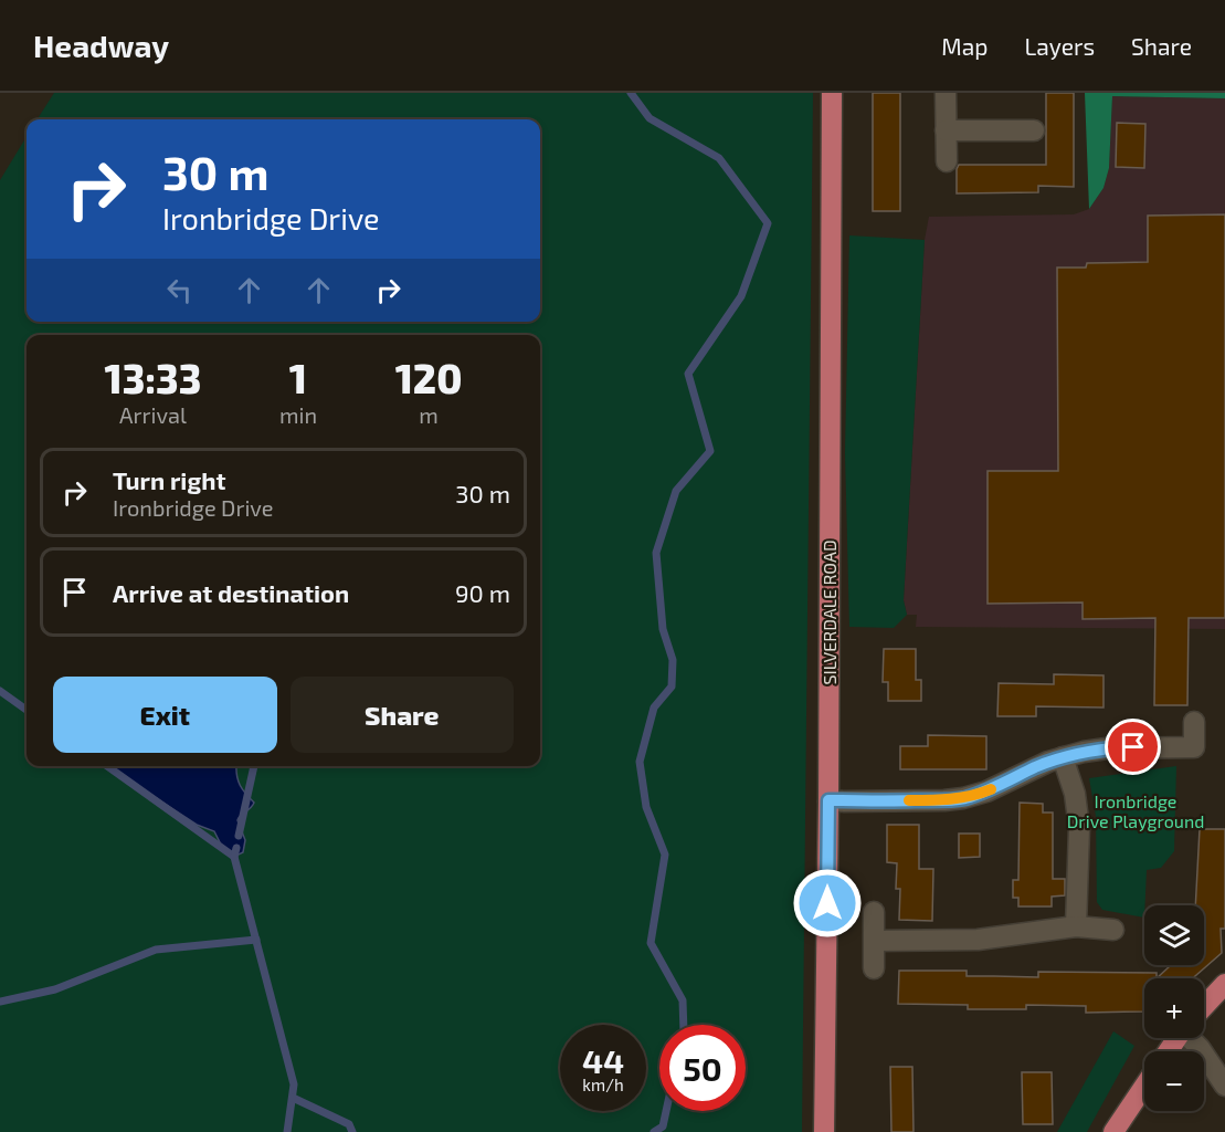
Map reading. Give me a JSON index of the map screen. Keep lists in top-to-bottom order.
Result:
{
  "streets": {
    "main road": ["SILVERDALE ROAD"]
  },
  "parks": ["Ironbridge Drive Playground"],
  "page": {
    "header": "Headway",
    "nav": ["Map", "Layers", "Share"],
    "turn": ["30 m", "Ironbridge Drive"],
    "eta": [
      "13:33",
      "Arrival",
      "1",
      "min",
      "120",
      "m"
    ],
    "list": [
      {
        "name": "Turn right",
        "note": "Ironbridge Drive",
        "value": "30 m"
      },
      {
        "name": "Arrive at destination",
        "value": "90 m"
      }
    ],
    "buttons": ["Exit", "Share"],
    "map_buttons": ["+", "−"],
    "speed": "44 km/h",
    "limit": "50"
  }
}
